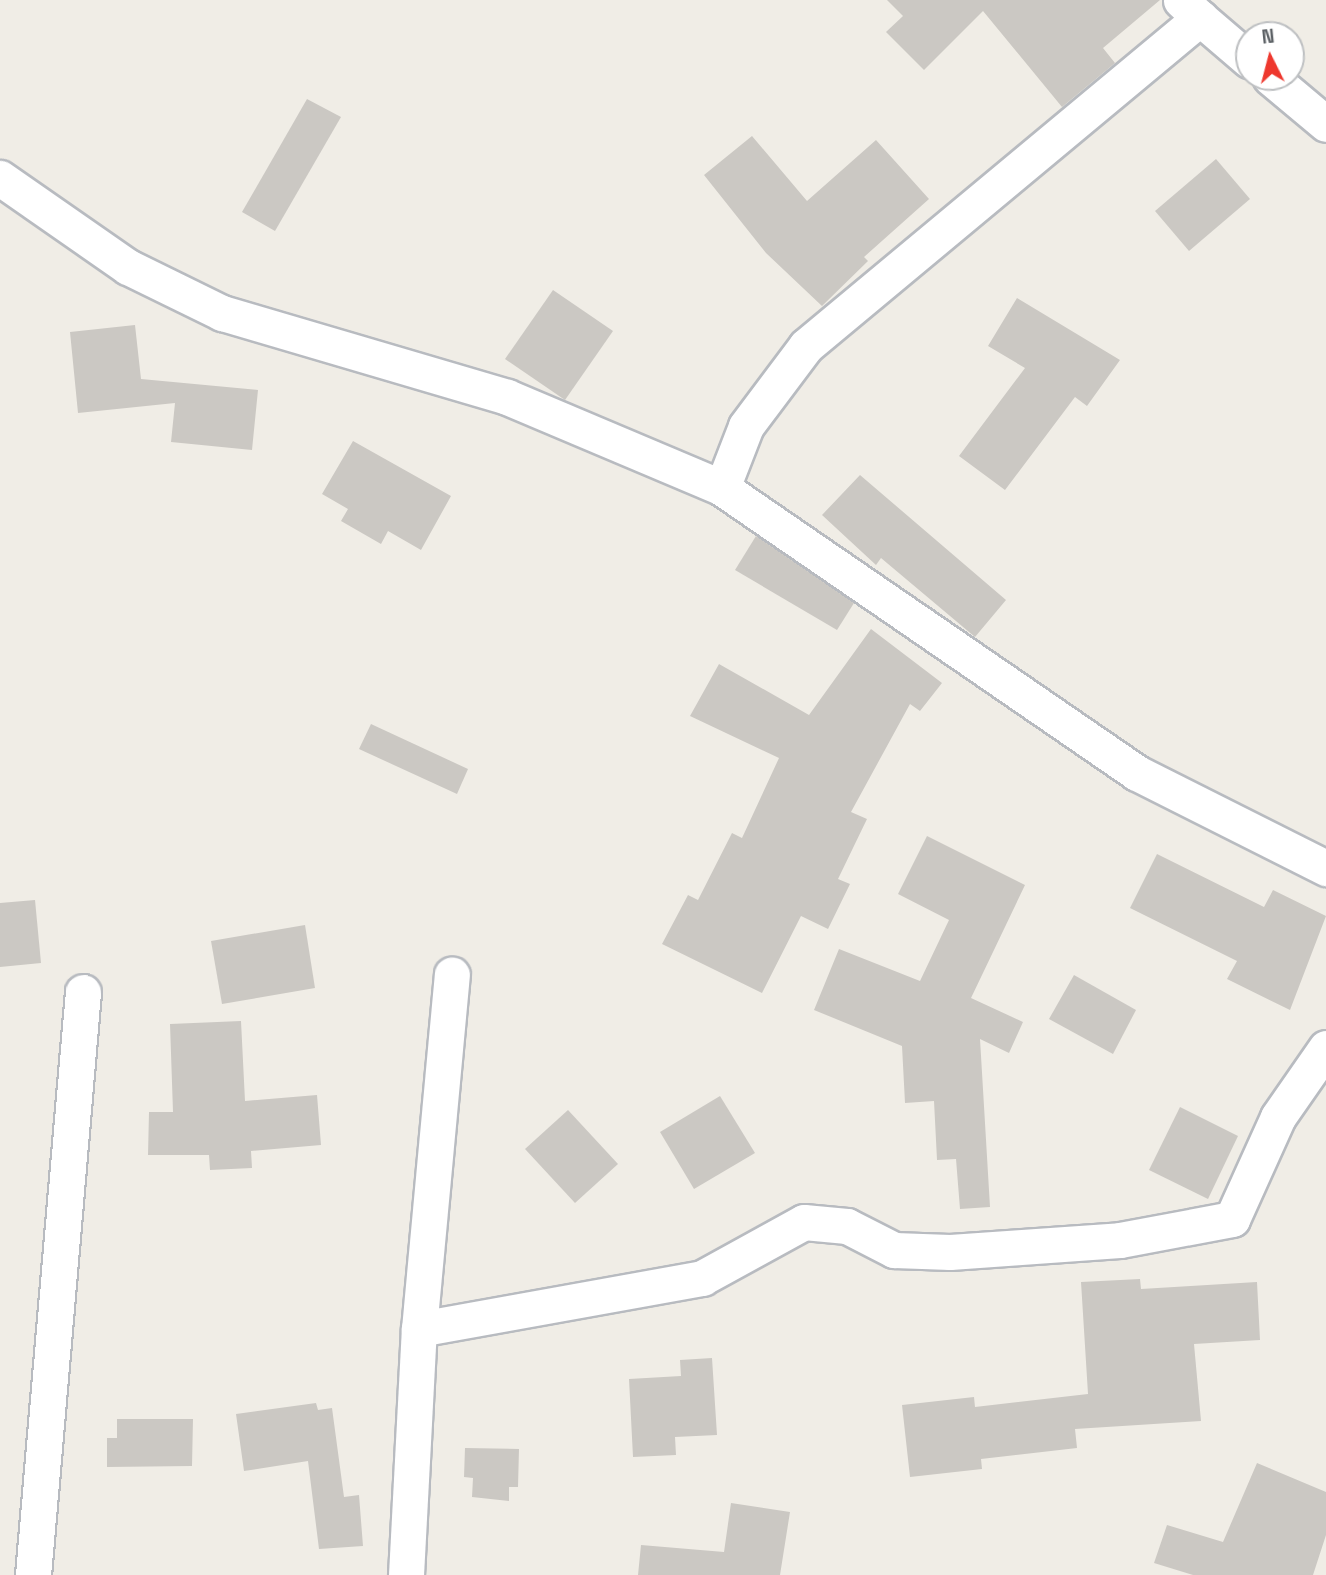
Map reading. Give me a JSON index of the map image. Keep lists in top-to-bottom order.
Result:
{
  "north": "top"
}
